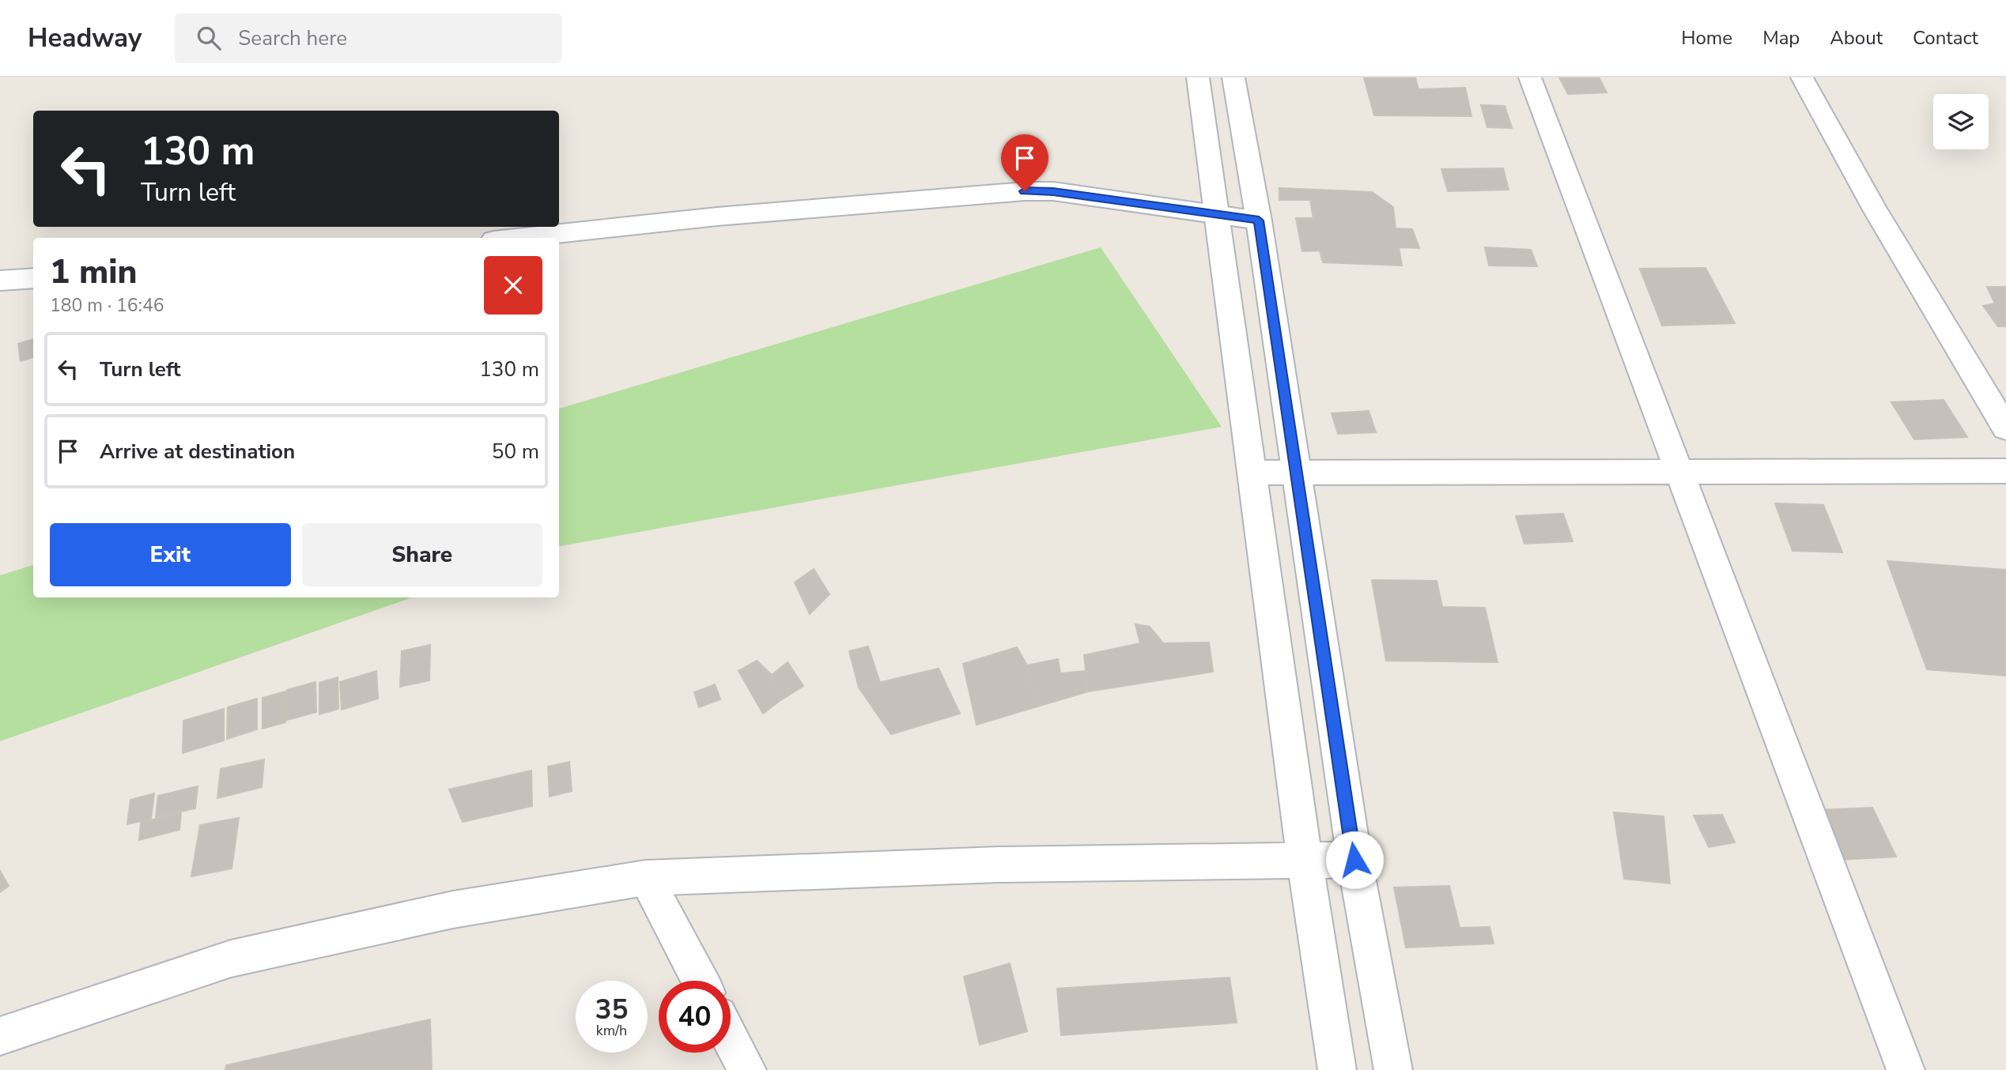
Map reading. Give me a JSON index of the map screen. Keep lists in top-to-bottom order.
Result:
{
  "page": {
    "header": "Headway",
    "search": "Search here",
    "nav": [
      "Home",
      "Map",
      "About",
      "Contact"
    ],
    "turn": ["130 m", "Turn left"],
    "heading": ["1 min", "180 m · 16:46"],
    "list": [
      {
        "name": "Turn left",
        "value": "130 m"
      },
      {
        "name": "Arrive at destination",
        "value": "50 m"
      }
    ],
    "buttons": ["Exit", "Share"],
    "speed": "35 km/h",
    "limit": "40"
  }
}
